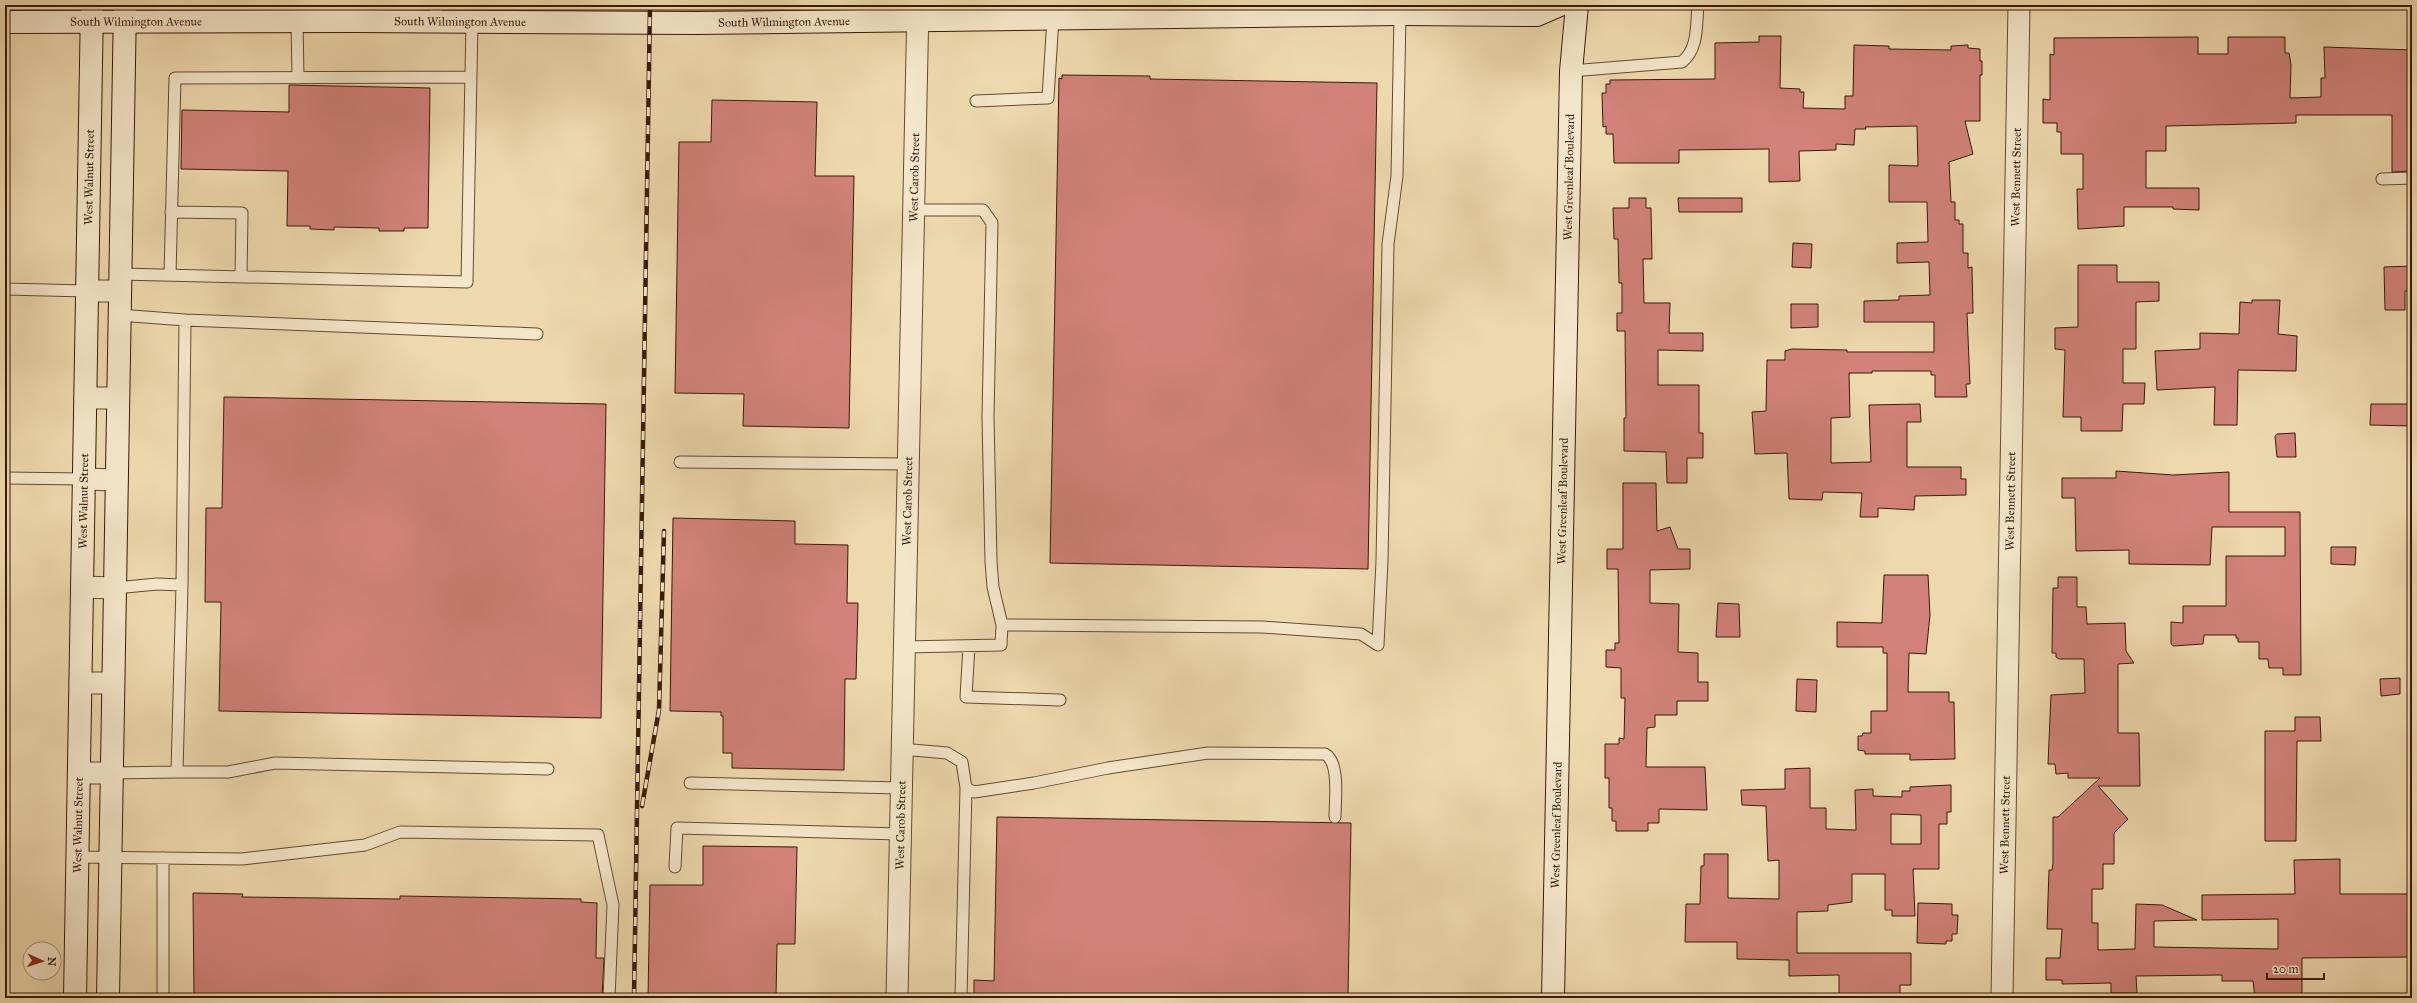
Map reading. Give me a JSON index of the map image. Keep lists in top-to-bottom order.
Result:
{
  "streets": {
    "street": [
      "South Wilmington Avenue",
      "West Greenleaf Boulevard",
      "West Walnut Street",
      "West Carob Street",
      "West Bennett Street"
    ]
  },
  "crossings": [
    ["South Wilmington Avenue", "West Walnut Street"],
    ["South Wilmington Avenue", "West Carob Street"]
  ],
  "scale_bar": "20 m",
  "north": "right"
}
